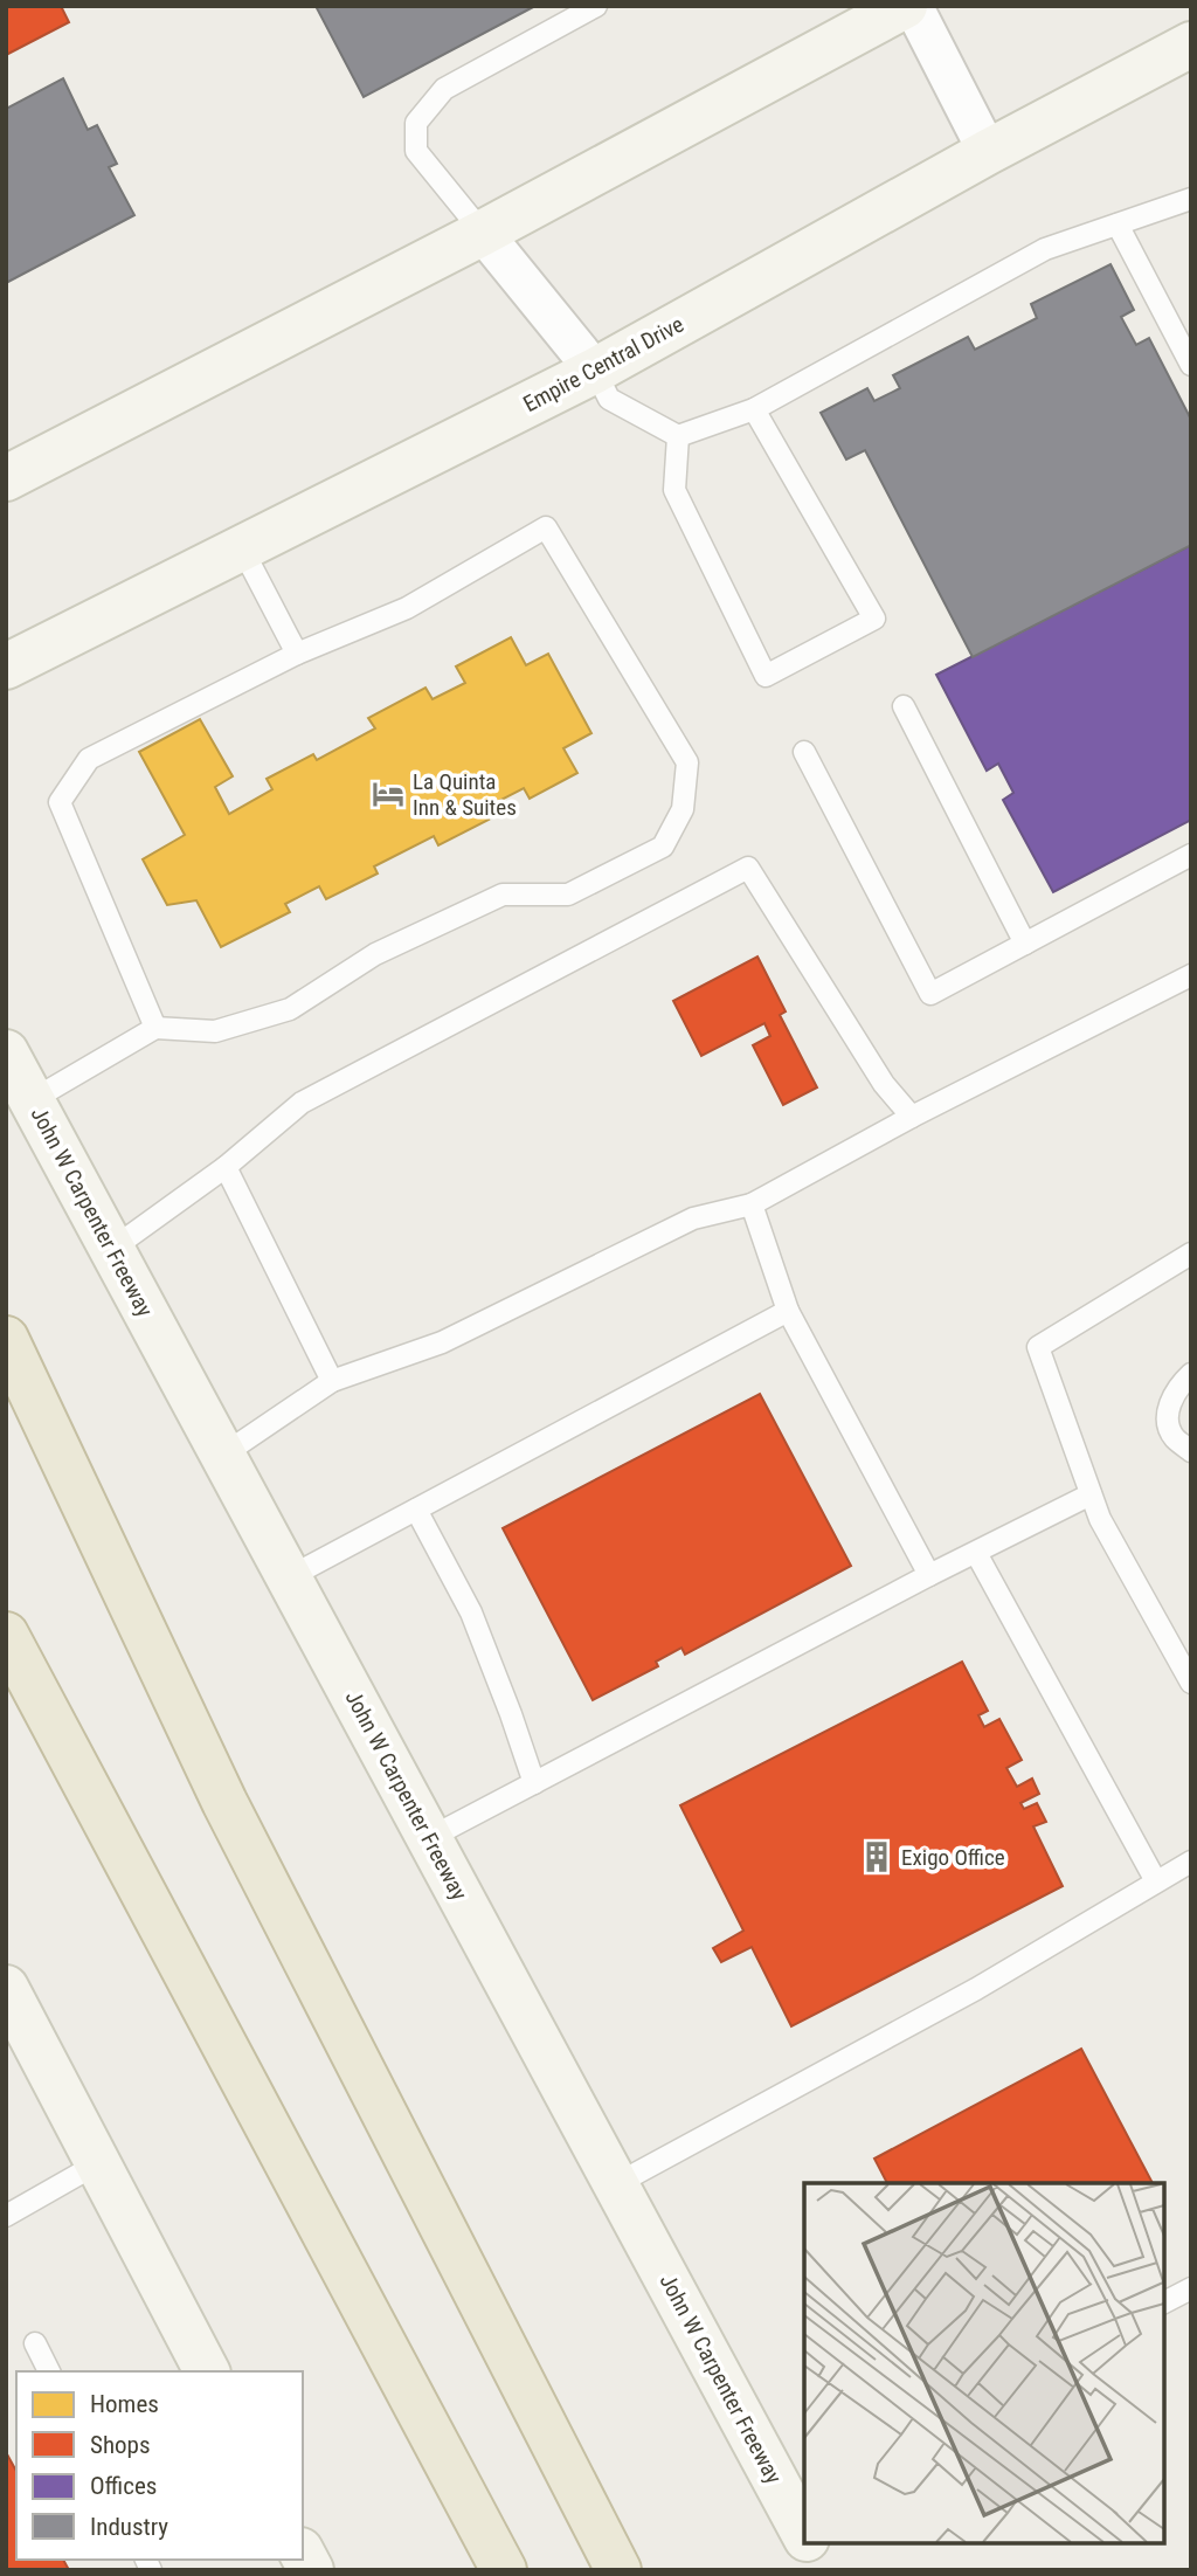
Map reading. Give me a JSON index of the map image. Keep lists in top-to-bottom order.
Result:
{
  "streets": {
    "street": ["Empire Central Drive", "John W Carpenter Freeway"]
  },
  "places": {
    "hotel": ["La Quinta Inn & Suites"],
    "building": ["Exigo Office"]
  },
  "legend": [
    "Homes",
    "Shops",
    "Offices",
    "Industry"
  ]
}
